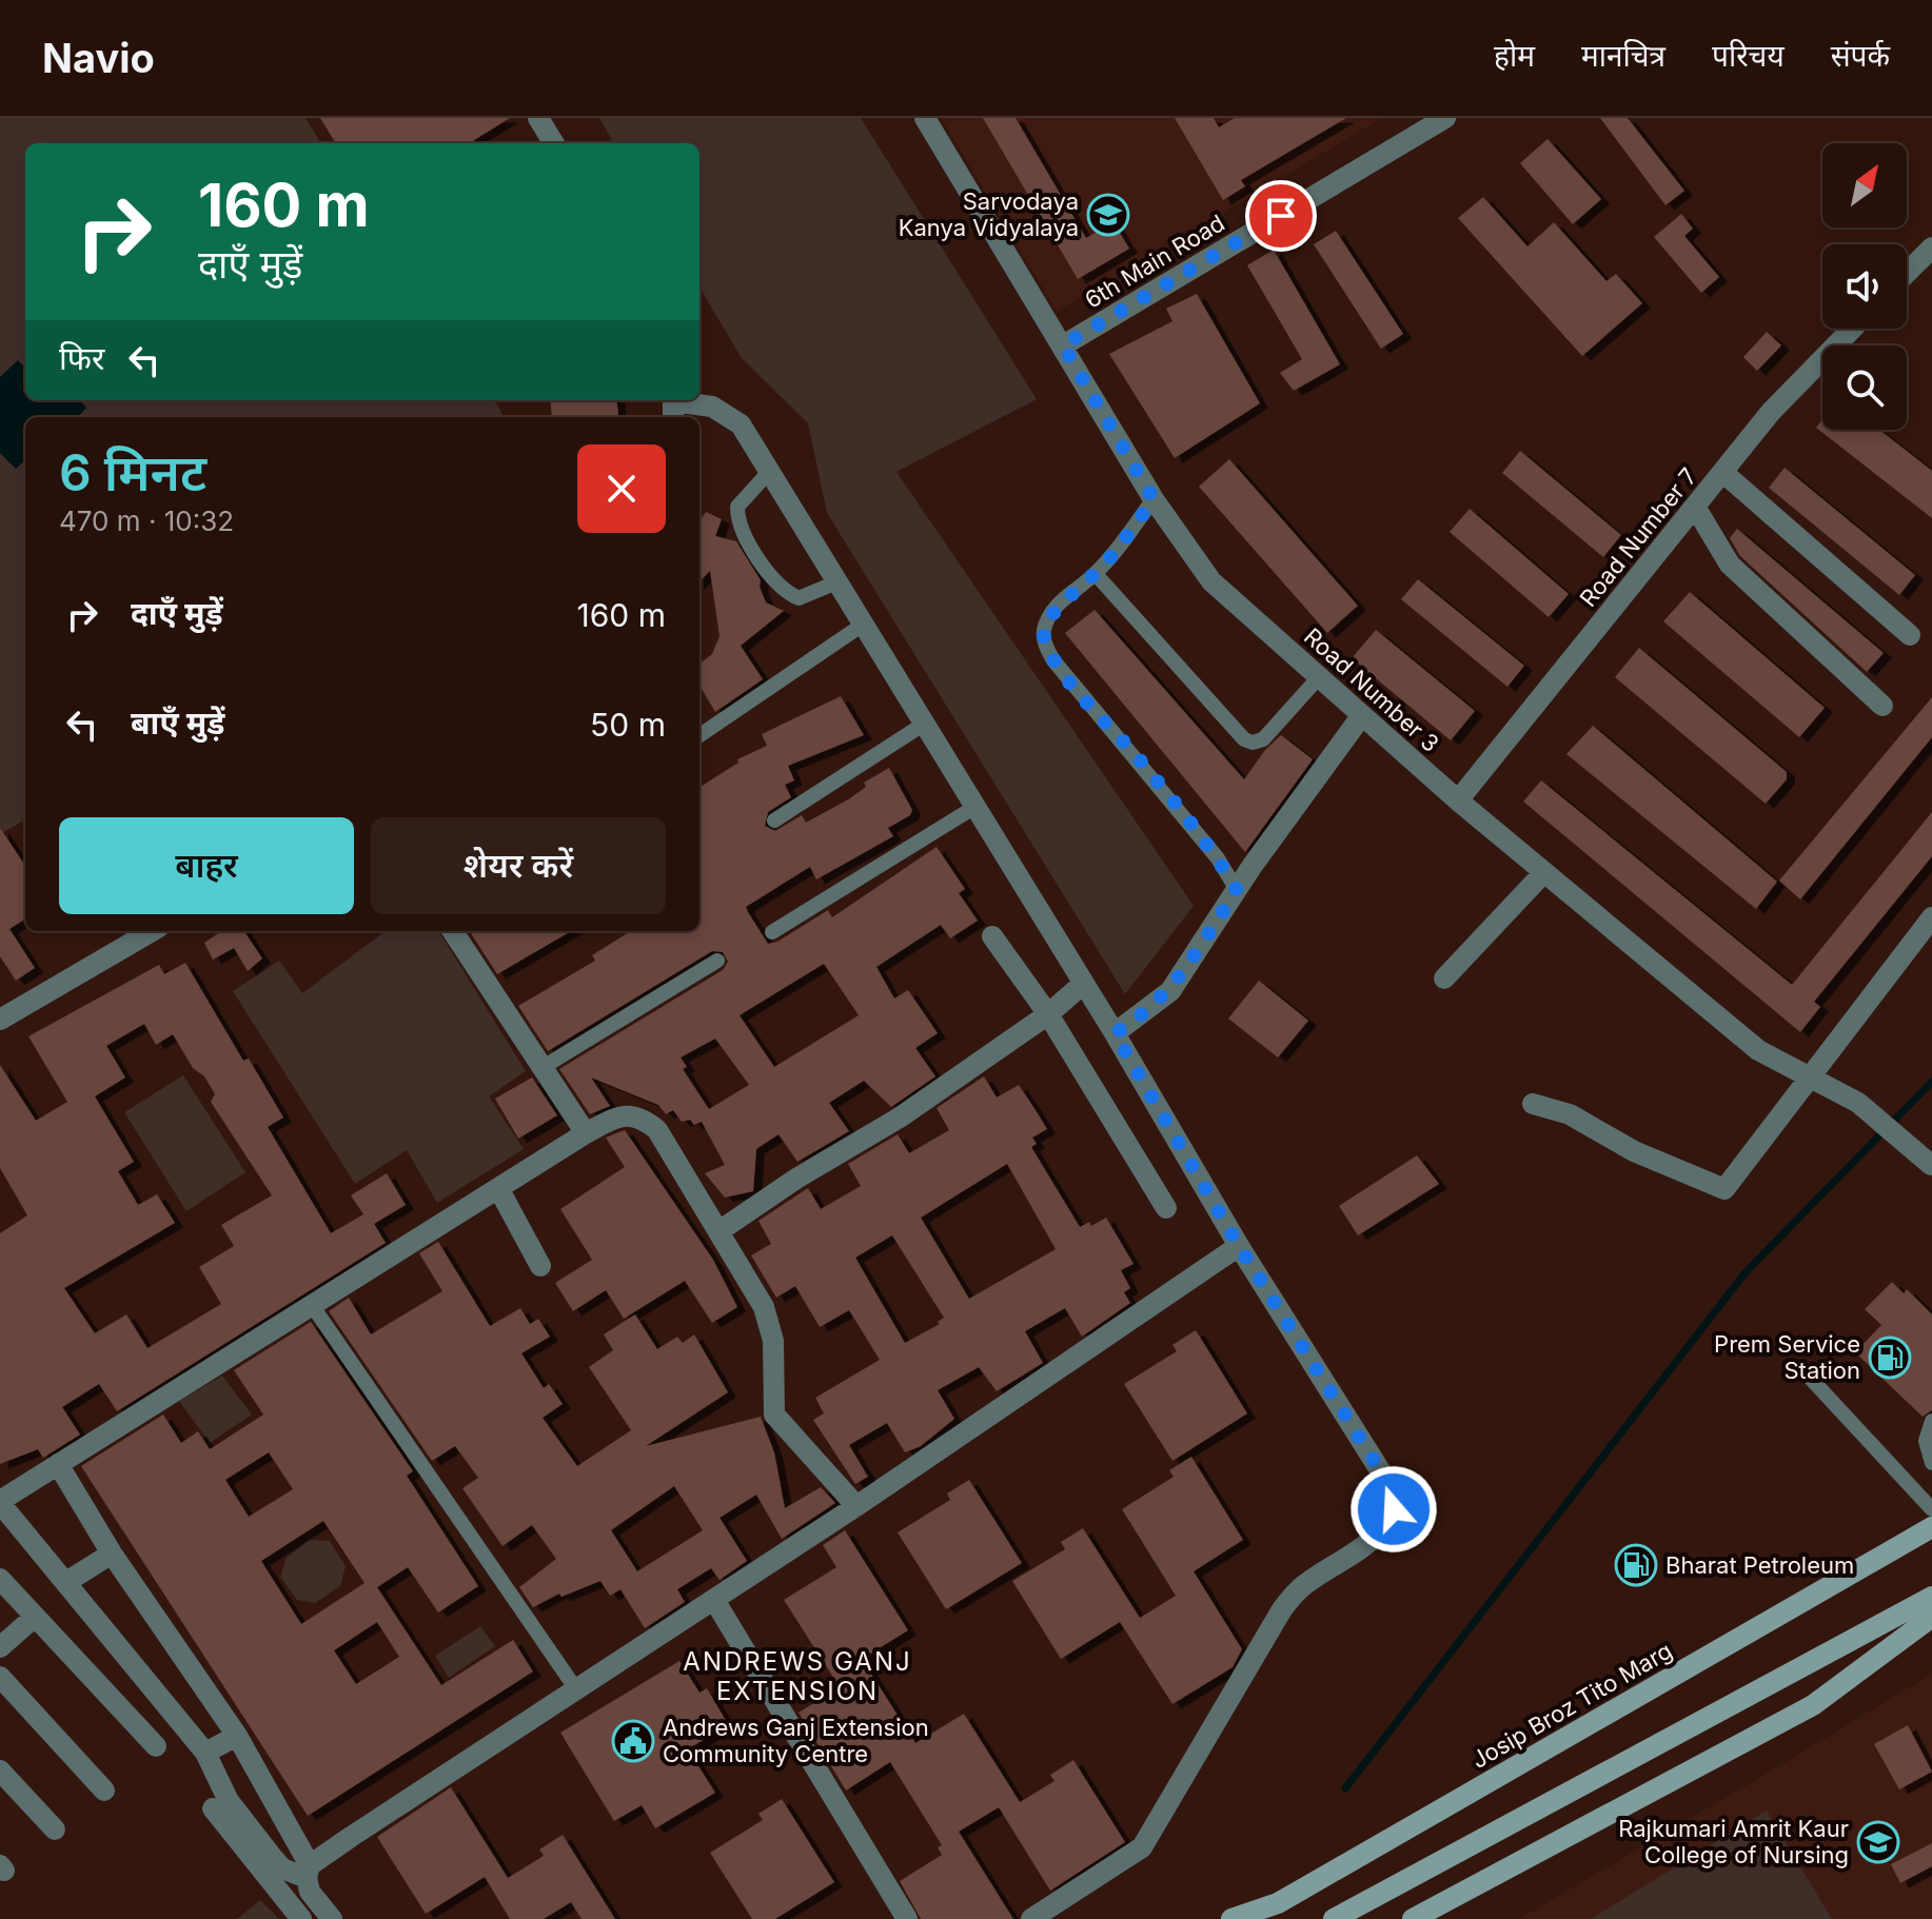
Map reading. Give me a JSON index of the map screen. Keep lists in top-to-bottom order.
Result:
{
  "streets": {
    "main road": ["Josip Broz Tito Marg"],
    "street": ["6th Main Road", "Road Number 7", "Road Number 3"]
  },
  "crossings": [
    ["6th Main Road", "Road Number 3"],
    ["Road Number 7", "Road Number 3"]
  ],
  "districts": ["ANDREWS GANJ EXTENSION"],
  "places": {
    "school or university": ["Sarvodaya Kanya Vidyalaya", "Rajkumari Amrit Kaur College of Nursing"],
    "fuel station": ["Prem Service Station", "Bharat Petroleum"],
    "public building": ["Andrews Ganj Extension Community Centre"]
  },
  "north": "top right",
  "page": {
    "header": "Navio",
    "nav": [
      "होम",
      "मानचित्र",
      "परिचय",
      "संपर्क"
    ],
    "turn": ["160 m", "दाएँ मुड़ें"],
    "then": "फिर",
    "heading": ["6 मिनट", "470 m · 10:32"],
    "list": [
      {
        "name": "दाएँ मुड़ें",
        "value": "160 m"
      },
      {
        "name": "बाएँ मुड़ें",
        "value": "50 m"
      }
    ],
    "buttons": ["बाहर", "शेयर करें"]
  }
}
